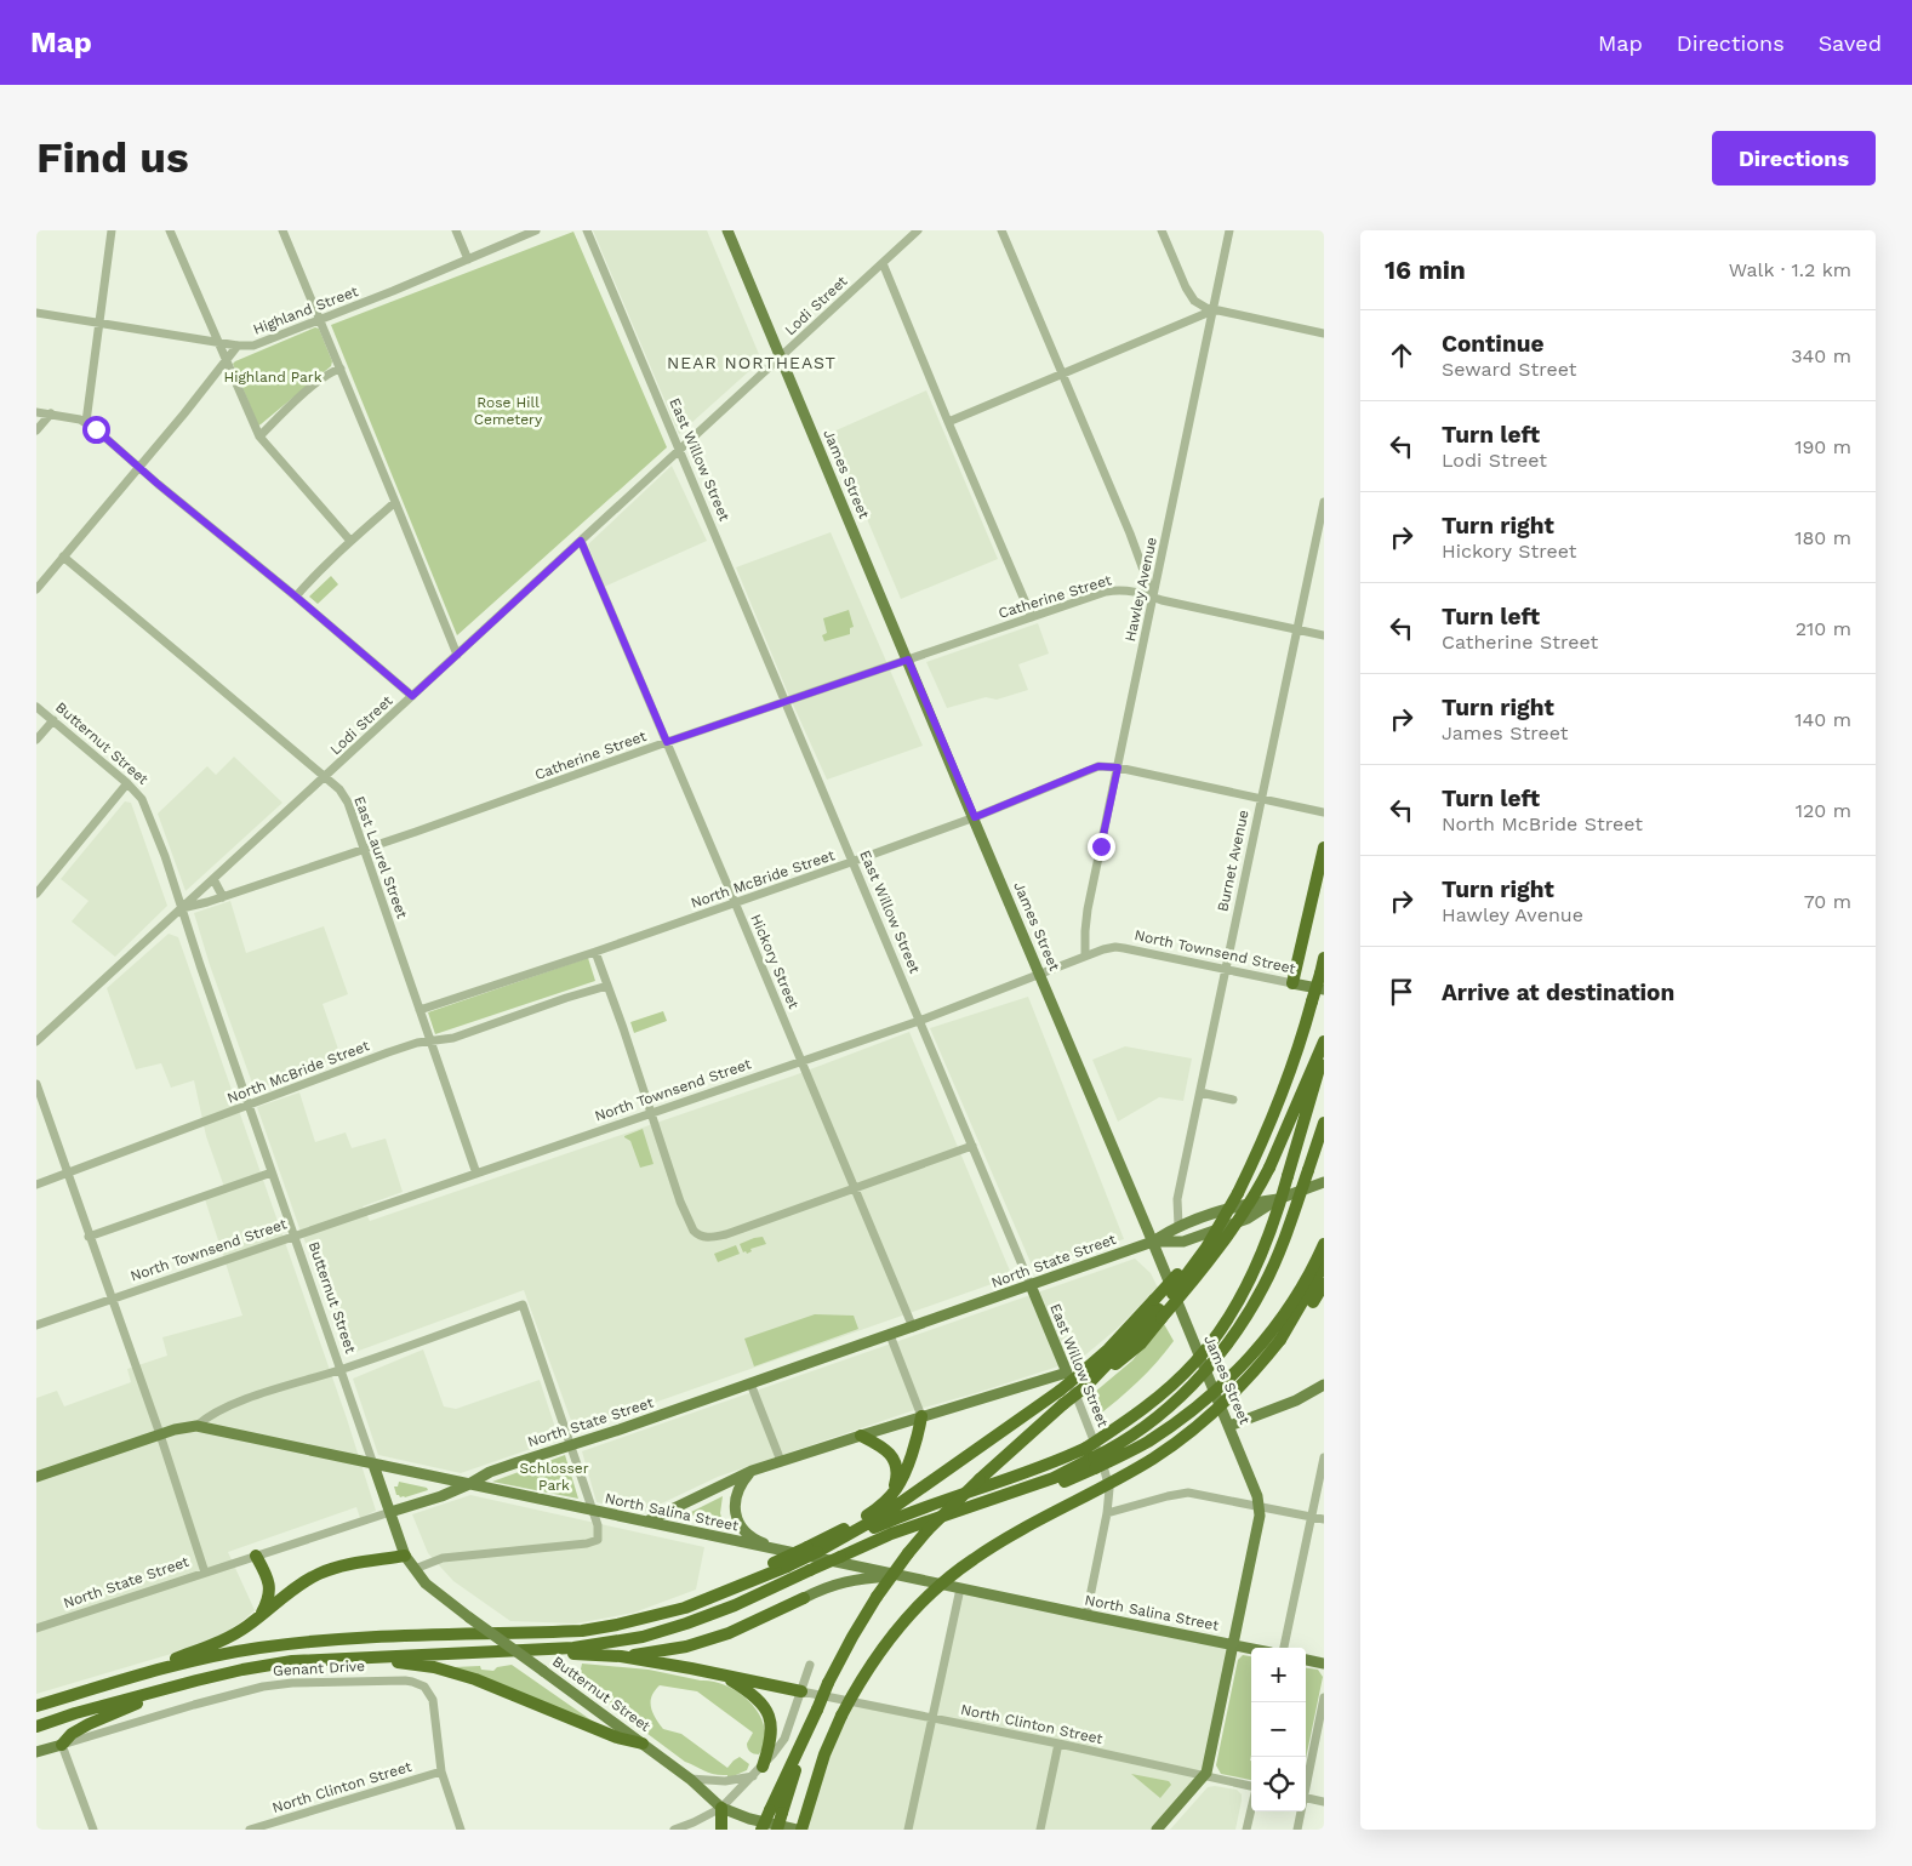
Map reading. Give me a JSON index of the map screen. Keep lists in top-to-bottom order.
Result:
{
  "streets": {
    "main road": [
      "East Willow Street",
      "James Street",
      "Butternut Street",
      "North Townsend Street",
      "North State Street",
      "North Salina Street",
      "Genant Drive"
    ],
    "street": [
      "Lodi Street",
      "Highland Street",
      "Hawley Avenue",
      "Catherine Street",
      "East Laurel Street",
      "Burnet Avenue",
      "North McBride Street",
      "Hickory Street",
      "North Clinton Street"
    ]
  },
  "crossings": [
    ["Lodi Street", "East Willow Street"],
    ["Lodi Street", "James Street"],
    ["Lodi Street", "Catherine Street"],
    ["Lodi Street", "Butternut Street"],
    ["Lodi Street", "East Laurel Street"],
    ["Lodi Street", "Hickory Street"],
    ["East Willow Street", "Catherine Street"],
    ["East Willow Street", "North McBride Street"],
    ["East Willow Street", "North Townsend Street"],
    ["East Willow Street", "North State Street"],
    ["East Willow Street", "North Salina Street"],
    ["James Street", "Catherine Street"],
    ["James Street", "North McBride Street"],
    ["James Street", "North Townsend Street"],
    ["James Street", "North State Street"],
    ["James Street", "North Salina Street"],
    ["James Street", "North Clinton Street"],
    ["Hawley Avenue", "Catherine Street"],
    ["Hawley Avenue", "North McBride Street"],
    ["Hawley Avenue", "North Townsend Street"],
    ["Catherine Street", "Butternut Street"],
    ["Catherine Street", "East Laurel Street"],
    ["Catherine Street", "Burnet Avenue"],
    ["Catherine Street", "Hickory Street"],
    ["Butternut Street", "North McBride Street"],
    ["Butternut Street", "North Townsend Street"],
    ["Butternut Street", "North State Street"],
    ["Butternut Street", "North Salina Street"],
    ["East Laurel Street", "North McBride Street"],
    ["East Laurel Street", "North Townsend Street"],
    ["Burnet Avenue", "North McBride Street"],
    ["Burnet Avenue", "North Townsend Street"],
    ["Burnet Avenue", "North State Street"],
    ["North McBride Street", "Hickory Street"],
    ["North Townsend Street", "Hickory Street"],
    ["Hickory Street", "North State Street"],
    ["North State Street", "North Salina Street"],
    ["Genant Drive", "North Clinton Street"]
  ],
  "districts": ["NEAR NORTHEAST"],
  "parks": ["Highland Park", "Rose Hill Cemetery", "Schlosser Park"],
  "page": {
    "header": "Map",
    "nav": ["Map", "Directions", "Saved"],
    "buttons": "Directions",
    "title": "Find us",
    "heading": ["16 min", "Walk · 1.2 km"],
    "list": [
      ["Continue", "Seward Street", "340 m"],
      ["Turn left", "Lodi Street", "190 m"],
      ["Turn right", "Hickory Street", "180 m"],
      ["Turn left", "Catherine Street", "210 m"],
      ["Turn right", "James Street", "140 m"],
      ["Turn left", "North McBride Street", "120 m"],
      ["Turn right", "Hawley Avenue", "70 m"],
      "Arrive at destination"
    ],
    "map_buttons": ["+", "−"]
  }
}
